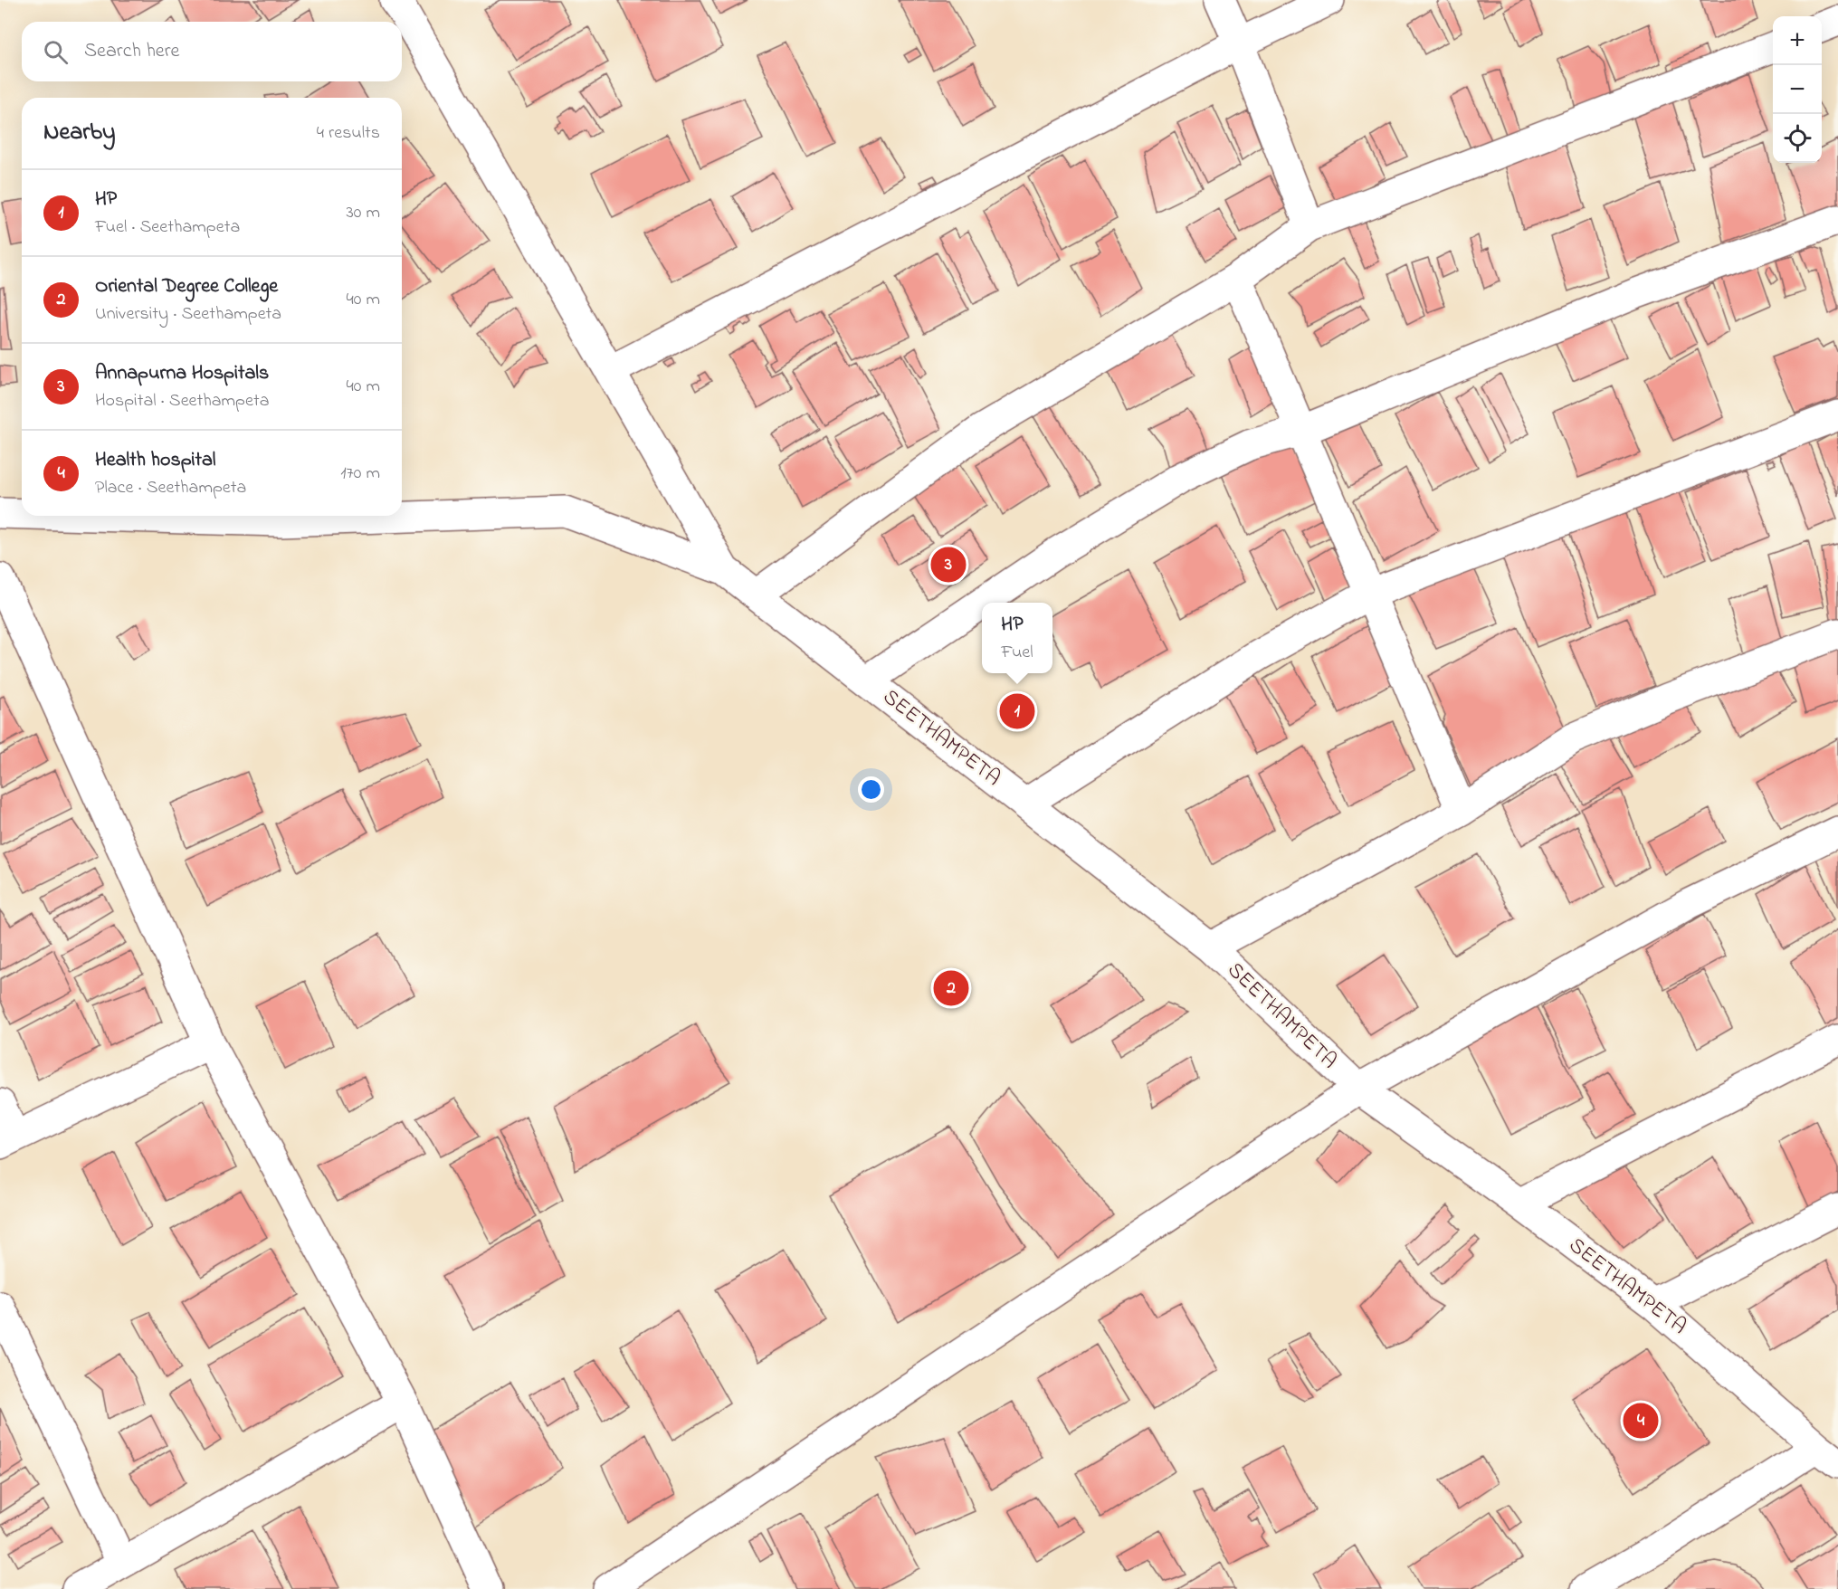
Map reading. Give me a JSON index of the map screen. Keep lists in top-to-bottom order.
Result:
{
  "streets": {
    "street": ["SEETHAMPETA"]
  },
  "page": {
    "map_buttons": ["+", "−"],
    "search": "Search here",
    "heading": ["Nearby", "4 results"],
    "list": [
      {
        "mark": "1",
        "name": "HP",
        "note": "Fuel · Seethampeta",
        "value": "30 m"
      },
      {
        "mark": "2",
        "name": "Oriental Degree College",
        "note": "University · Seethampeta",
        "value": "40 m"
      },
      {
        "mark": "3",
        "name": "Annapurna Hospitals",
        "note": "Hospital · Seethampeta",
        "value": "40 m"
      },
      {
        "mark": "4",
        "name": "Health hospital",
        "note": "Place · Seethampeta",
        "value": "170 m"
      }
    ],
    "pins": [
      "3",
      "1",
      "2",
      "4"
    ],
    "popup": ["HP", "Fuel"]
  }
}
